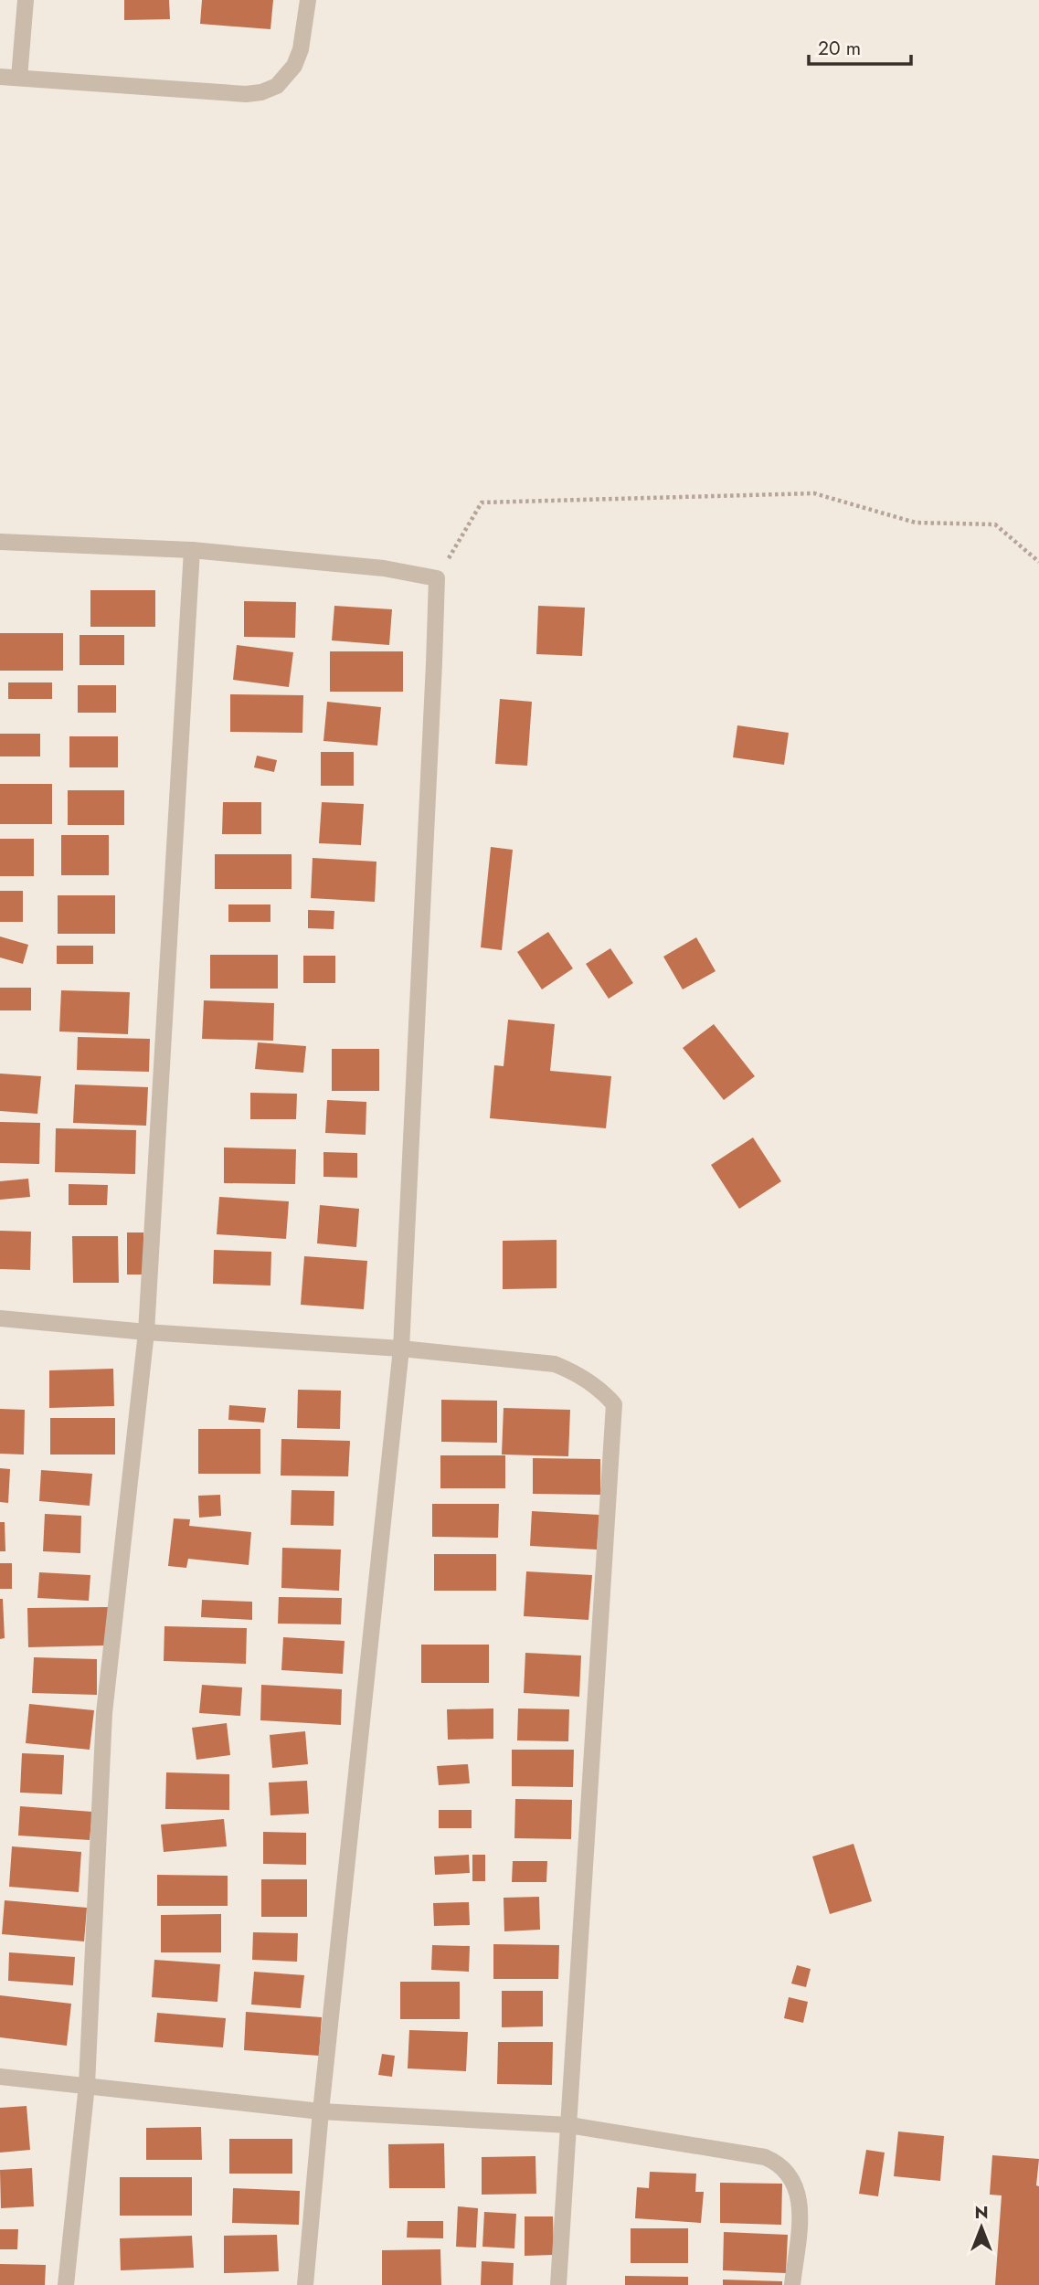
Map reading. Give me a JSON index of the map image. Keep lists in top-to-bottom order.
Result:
{
  "scale_bar": "20 m",
  "north": "top"
}
